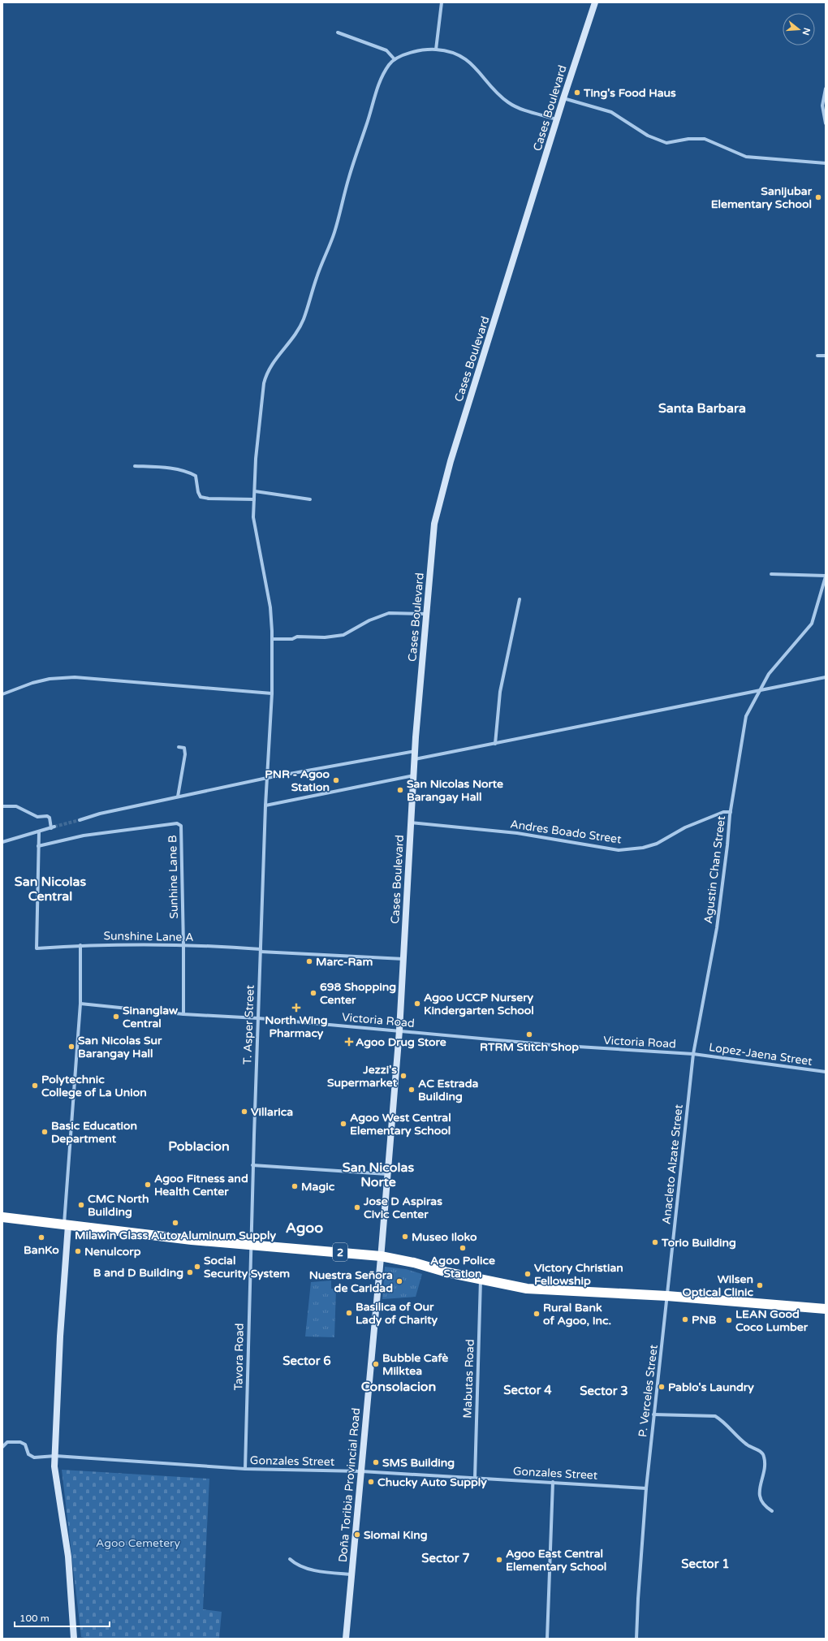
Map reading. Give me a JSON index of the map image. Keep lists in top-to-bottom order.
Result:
{
  "streets": {
    "highway": ["2"],
    "street": [
      "Cases Boulevard",
      "Andres Boado Street",
      "Agustin Chan Street",
      "Sunhine Lane B",
      "Sunshine Lane A",
      "Victoria Road",
      "T. Asper Street",
      "Lopez-Jaena Street",
      "Anacleto Alzate Street",
      "Tavora Road",
      "Mabutas Road",
      "P. Verceles Street",
      "Gonzales Street",
      "Doña Toribia Provincial Road"
    ]
  },
  "crossings": [
    ["Cases Boulevard", "Andres Boado Street"],
    ["Cases Boulevard", "Sunshine Lane A"],
    ["Cases Boulevard", "Victoria Road"],
    ["Cases Boulevard", "2"],
    ["Cases Boulevard", "Doña Toribia Provincial Road"],
    ["Andres Boado Street", "Agustin Chan Street"],
    ["Agustin Chan Street", "Victoria Road"],
    ["Agustin Chan Street", "Lopez-Jaena Street"],
    ["Agustin Chan Street", "Anacleto Alzate Street"],
    ["Sunhine Lane B", "Sunshine Lane A"],
    ["Sunhine Lane B", "Victoria Road"],
    ["Sunshine Lane A", "T. Asper Street"],
    ["Victoria Road", "T. Asper Street"],
    ["Victoria Road", "Lopez-Jaena Street"],
    ["Victoria Road", "Anacleto Alzate Street"],
    ["T. Asper Street", "2"],
    ["T. Asper Street", "Tavora Road"],
    ["Lopez-Jaena Street", "Anacleto Alzate Street"],
    ["Anacleto Alzate Street", "2"],
    ["Anacleto Alzate Street", "P. Verceles Street"],
    ["2", "Tavora Road"],
    ["2", "Mabutas Road"],
    ["2", "P. Verceles Street"],
    ["2", "Doña Toribia Provincial Road"],
    ["Tavora Road", "Gonzales Street"],
    ["Mabutas Road", "Gonzales Street"],
    ["P. Verceles Street", "Gonzales Street"],
    ["Gonzales Street", "Doña Toribia Provincial Road"]
  ],
  "districts": [
    "Santa Barbara",
    "San Nicolas Central",
    "Poblacion",
    "San Nicolas Norte",
    "Agoo",
    "Sector 6",
    "Consolacion",
    "Sector 4",
    "Sector 3",
    "Sector 7",
    "Sector 1"
  ],
  "parks": ["Agoo Cemetery"],
  "places": {
    "other": [
      "Ting's Food Haus",
      "Sanijubar Elementary School",
      "PNR - Agoo Station",
      "San Nicolas Norte Barangay Hall",
      "Marc-Ram",
      "698 Shopping Center",
      "Agoo UCCP Nursery Kindergarten School",
      "Sinanglaw Central",
      "RTRM Stitch Shop",
      "San Nicolas Sur Barangay Hall",
      "Jezzi's Supermarket",
      "Polytechnic College of La Union",
      "AC Estrada Building",
      "Villarica",
      "Agoo West Central Elementary School",
      "Basic Education Department",
      "Agoo Fitness and Health Center",
      "Magic",
      "CMC North Building",
      "Jose D Aspiras Civic Center",
      "Milawin Glass Auto Aluminum Supply",
      "Museo Iloko",
      "BanKo",
      "Torio Building",
      "Agoo Police Station",
      "Nenulcorp",
      "Social Security System",
      "B and D Building",
      "Victory Christian Fellowship",
      "Nuestra Señora de Caridad",
      "Wilsen Optical Clinic",
      "Basilica of Our Lady of Charity",
      "Rural Bank of Agoo, Inc.",
      "PNB",
      "LEAN Good Coco Lumber",
      "Bubble Cafè Milktea",
      "Pablo's Laundry",
      "SMS Building",
      "Chucky Auto Supply",
      "Siomai King",
      "Agoo East Central Elementary School"
    ],
    "health": ["North Wing Pharmacy", "Agoo Drug Store"]
  },
  "scale_bar": "100 m",
  "north": "right"
}
